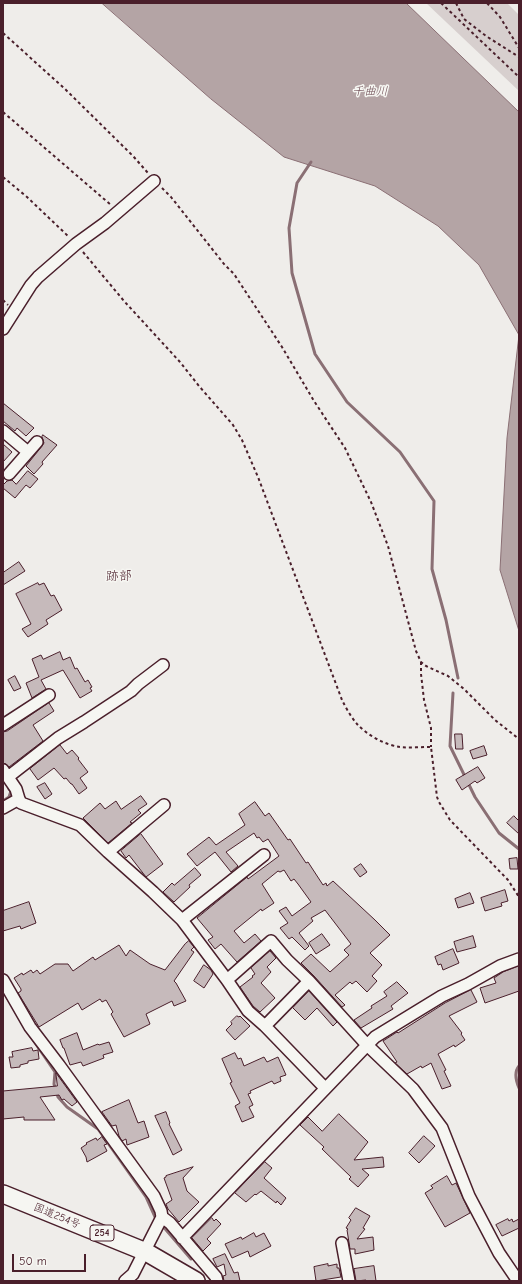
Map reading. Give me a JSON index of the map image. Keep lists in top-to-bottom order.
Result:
{
  "streets": {
    "highway": ["国道254号", "254"]
  },
  "districts": ["跡部"],
  "water": ["千曲川"],
  "scale_bar": "50 m"
}
